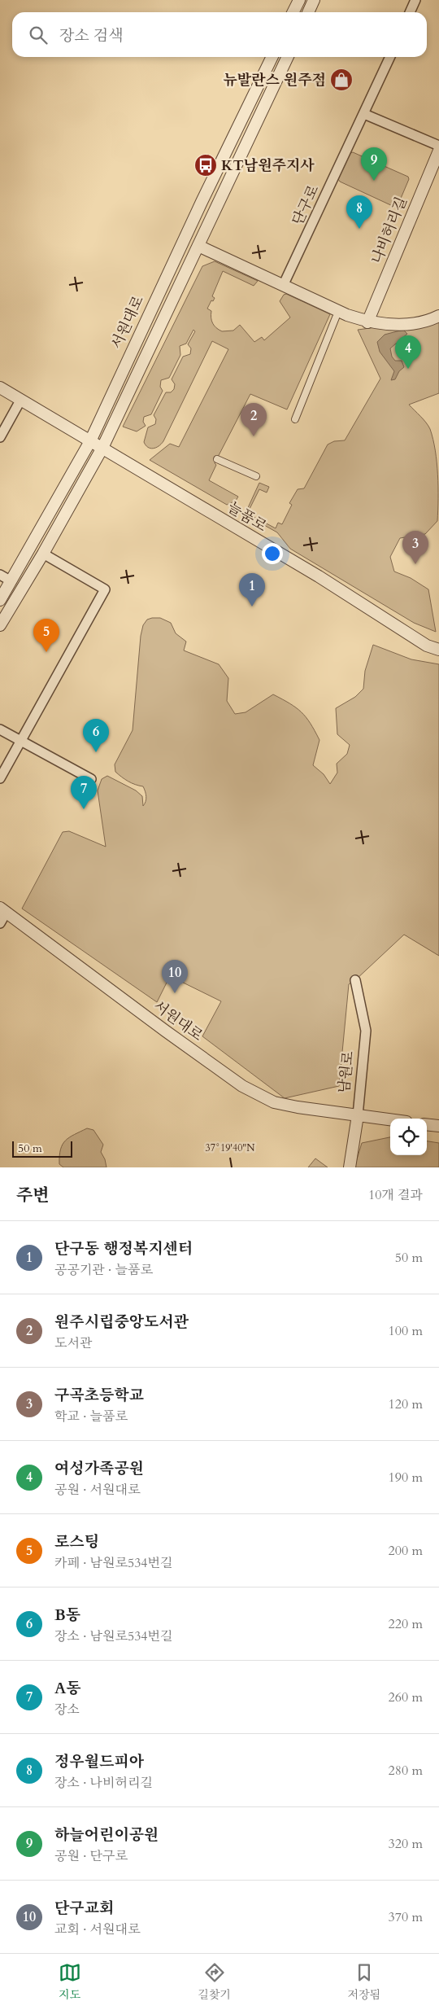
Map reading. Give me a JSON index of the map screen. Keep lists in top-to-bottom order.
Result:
{
  "streets": {
    "street": [
      "단구로",
      "나비허리길",
      "서원대로",
      "늘품로",
      "남원로"
    ]
  },
  "crossings": [
    ["서원대로", "늘품로"],
    ["서원대로", "남원로"]
  ],
  "places": {
    "shop": ["뉴발란스 원주점"],
    "bus stop": ["KT남원주지사"]
  },
  "scale_bar": "50 m",
  "page": {
    "search": "장소 검색",
    "pins": [
      "9",
      "8",
      "4",
      "2",
      "3",
      "1",
      "5",
      "6",
      "7",
      "10"
    ],
    "scale": "50 m",
    "heading": ["주변", "10개 결과"],
    "list": [
      {
        "mark": "1",
        "name": "단구동 행정복지센터",
        "note": "공공기관 · 늘품로",
        "value": "50 m"
      },
      {
        "mark": "2",
        "name": "원주시립중앙도서관",
        "note": "도서관",
        "value": "100 m"
      },
      {
        "mark": "3",
        "name": "구곡초등학교",
        "note": "학교 · 늘품로",
        "value": "120 m"
      },
      {
        "mark": "4",
        "name": "여성가족공원",
        "note": "공원 · 서원대로",
        "value": "190 m"
      },
      {
        "mark": "5",
        "name": "로스팅",
        "note": "카페 · 남원로534번길",
        "value": "200 m"
      },
      {
        "mark": "6",
        "name": "B동",
        "note": "장소 · 남원로534번길",
        "value": "220 m"
      },
      {
        "mark": "7",
        "name": "A동",
        "note": "장소",
        "value": "260 m"
      },
      {
        "mark": "8",
        "name": "정우월드피아",
        "note": "장소 · 나비허리길",
        "value": "280 m"
      },
      {
        "mark": "9",
        "name": "하늘어린이공원",
        "note": "공원 · 단구로",
        "value": "320 m"
      },
      {
        "mark": "10",
        "name": "단구교회",
        "note": "교회 · 서원대로",
        "value": "370 m"
      }
    ],
    "nav": ["지도", "길찾기", "저장됨"]
  },
  "coordinates": ["37°19'40\"N"]
}
